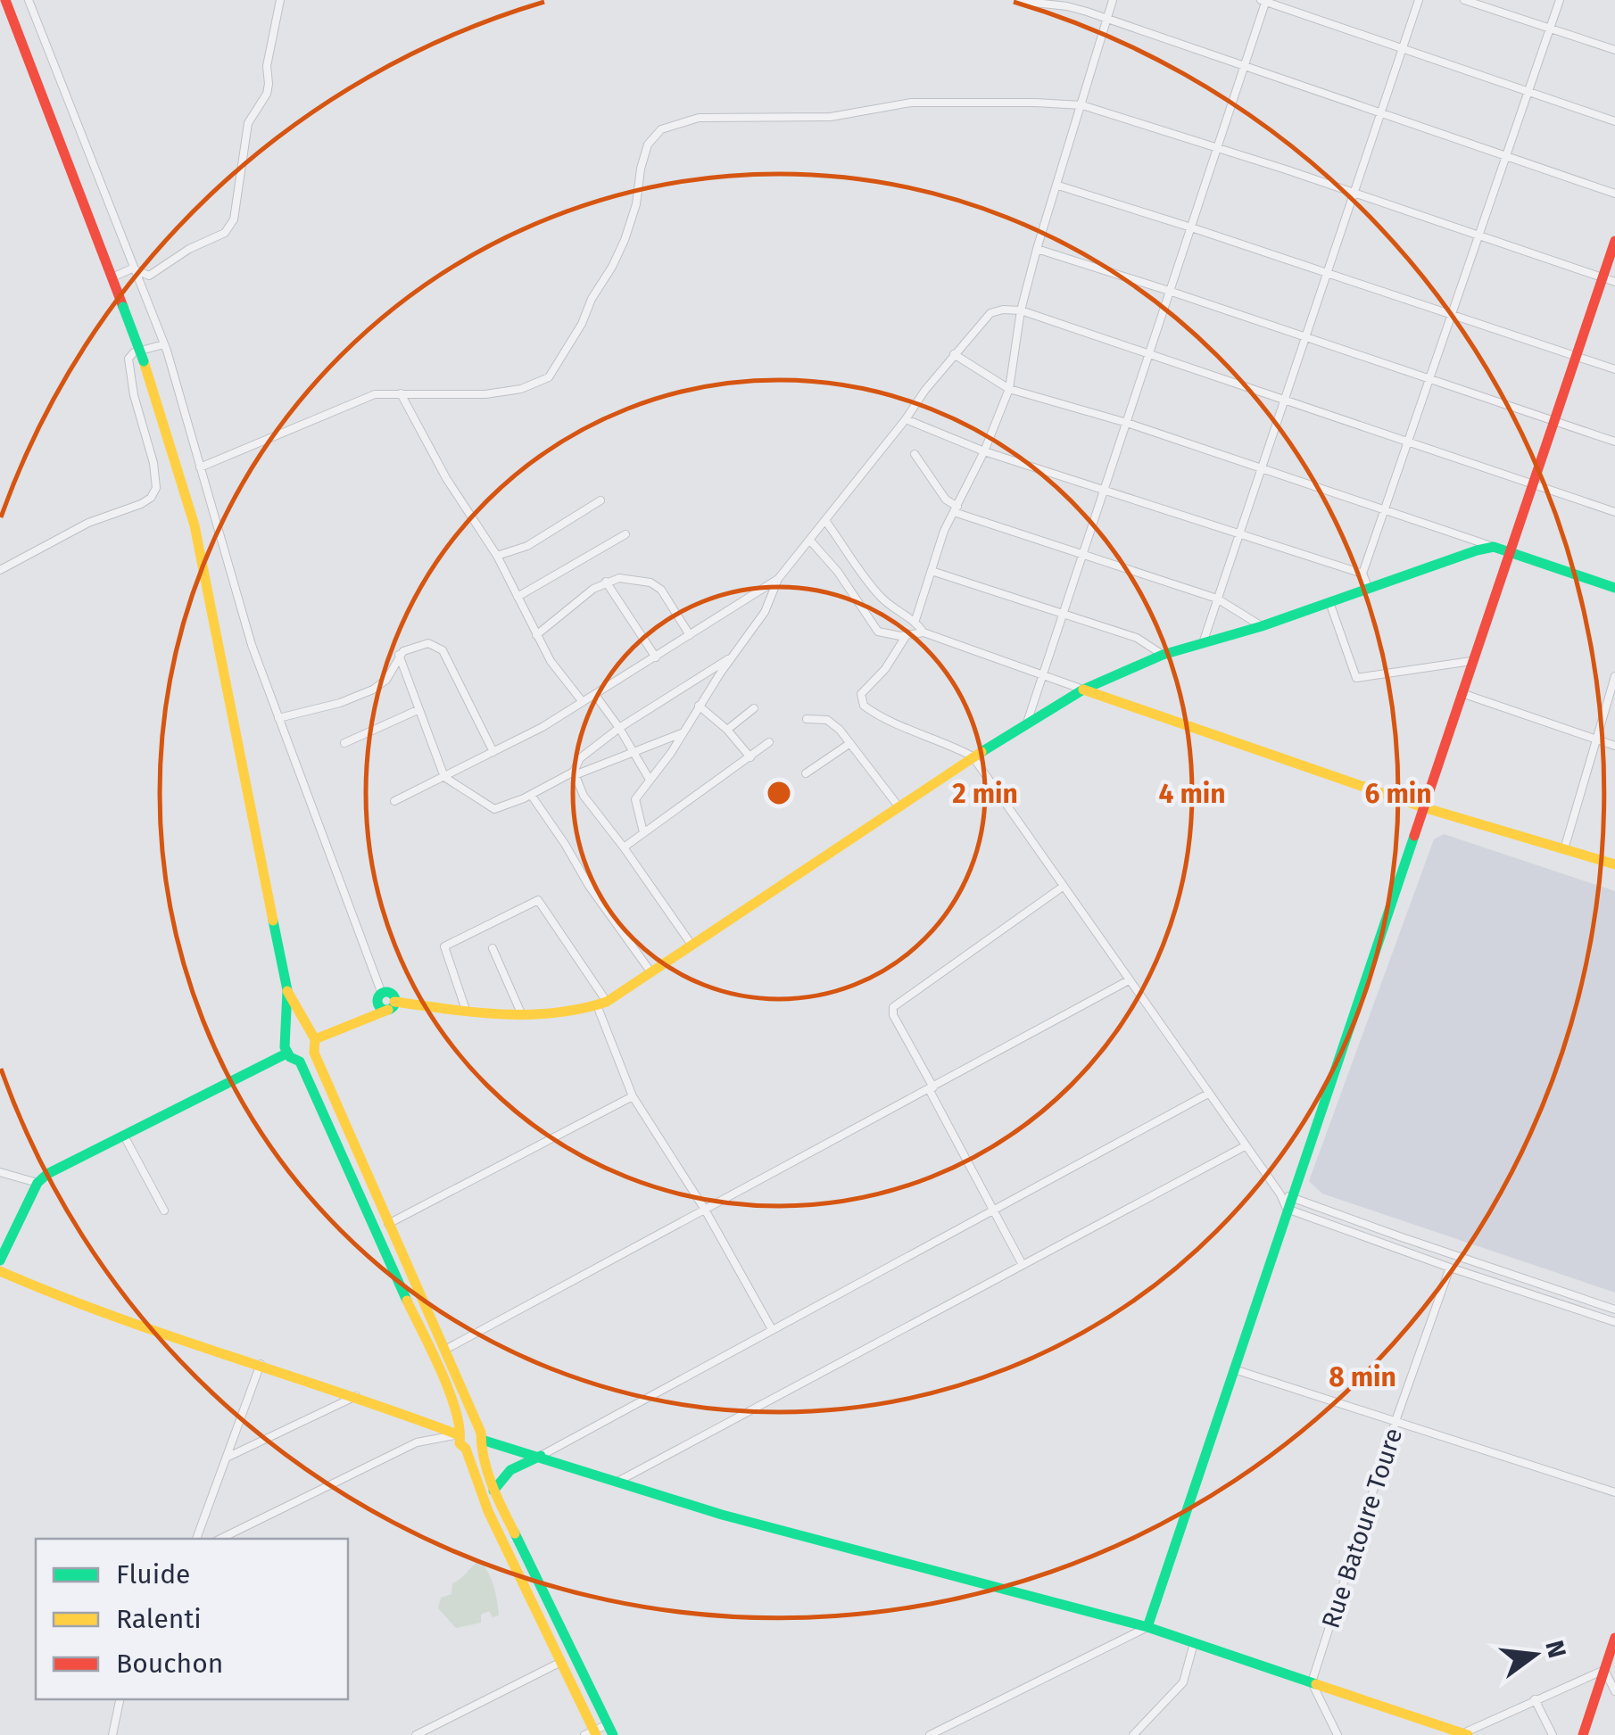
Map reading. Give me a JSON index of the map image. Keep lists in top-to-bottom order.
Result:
{
  "streets": {
    "street": ["Rue Batoure Toure"]
  },
  "legend": ["Fluide", "Ralenti", "Bouchon"],
  "north": "right",
  "rings": [
    "2 min",
    "4 min",
    "6 min",
    "8 min"
  ]
}
